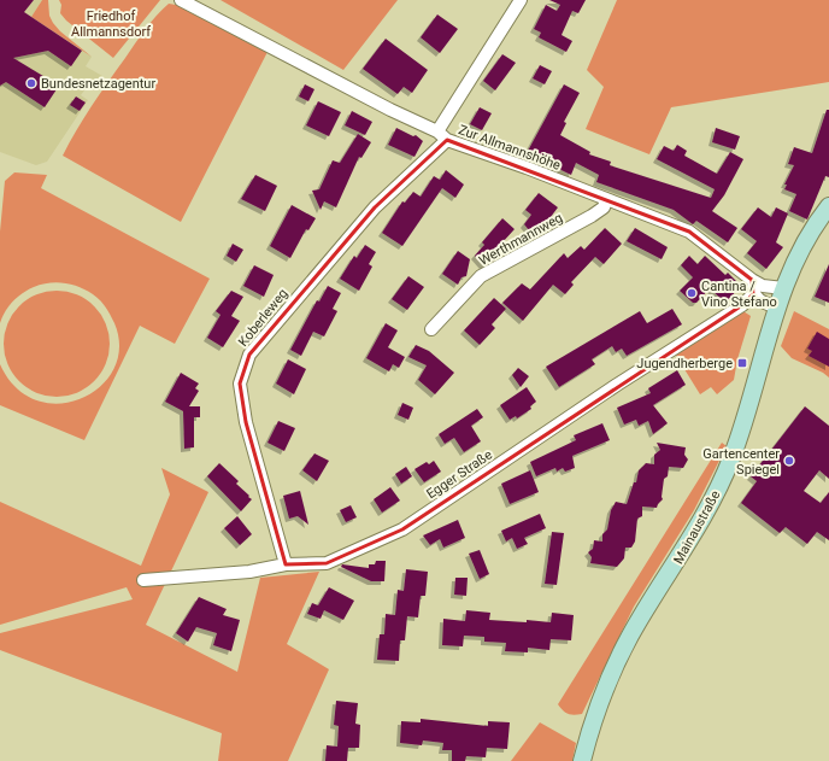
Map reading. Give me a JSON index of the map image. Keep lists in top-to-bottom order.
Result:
{
  "streets": {
    "main road": ["Mainaustraße"],
    "street": [
      "Zur Allmannshöhe",
      "Werthmannweg",
      "Koberleweg",
      "Egger Straße"
    ]
  },
  "crossings": [
    ["Zur Allmannshöhe", "Werthmannweg"],
    ["Zur Allmannshöhe", "Koberleweg"],
    ["Zur Allmannshöhe", "Mainaustraße"],
    ["Koberleweg", "Egger Straße"]
  ],
  "parks": ["Friedhof Allmannsdorf"],
  "places": {
    "other": ["Bundesnetzagentur", "Cantina / Vino Stefano", "Gartencenter Spiegel"],
    "transit": ["Jugendherberge"]
  }
}
